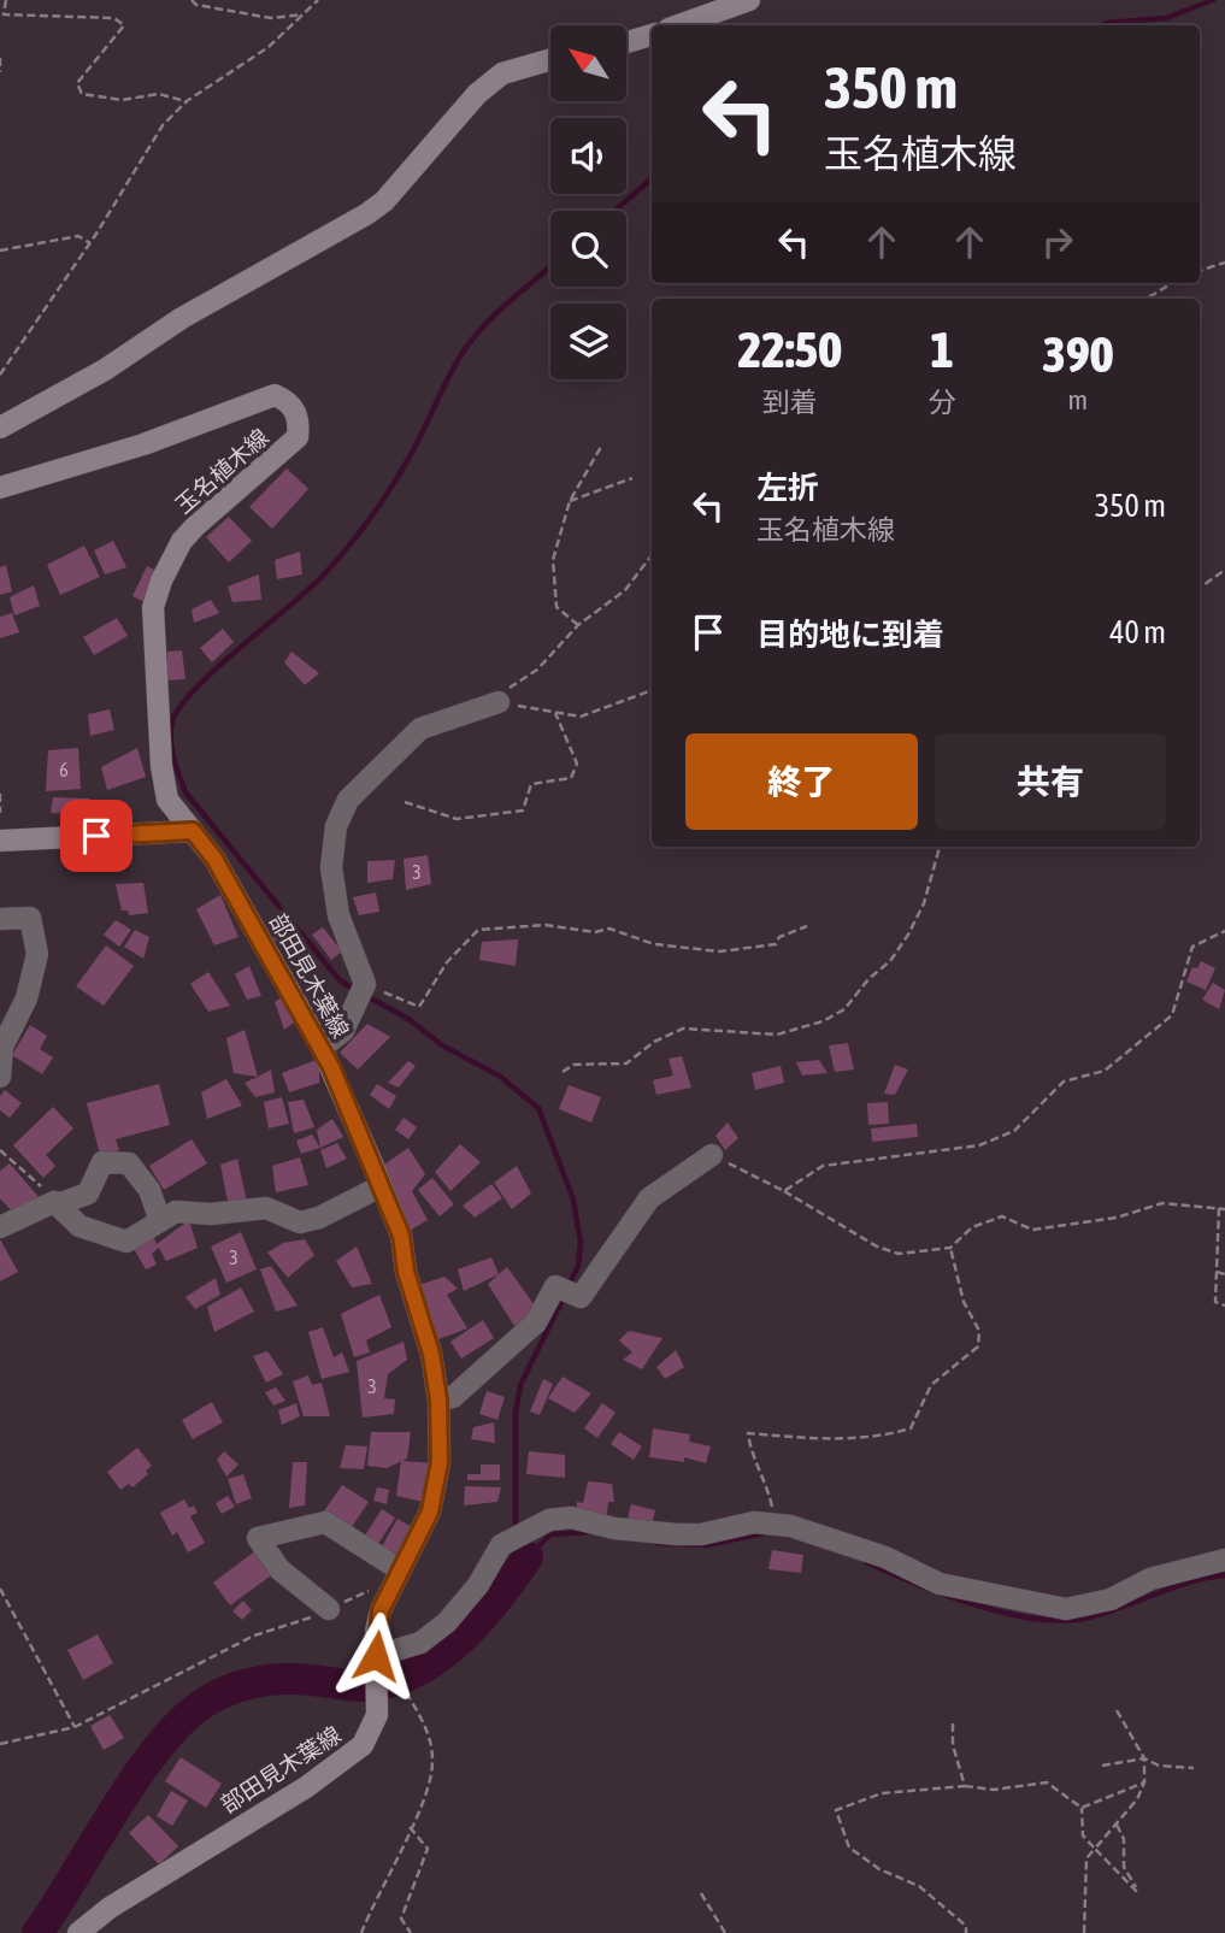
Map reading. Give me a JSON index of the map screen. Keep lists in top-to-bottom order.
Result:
{
  "streets": {
    "main road": ["玉名植木線", "部田見木葉線"]
  },
  "crossings": [
    ["玉名植木線", "部田見木葉線"]
  ],
  "house_numbers": [
    "6",
    "3",
    "3",
    "3"
  ],
  "north": "top left",
  "page": {
    "turn": ["350 m", "玉名植木線"],
    "eta": [
      "22:50",
      "到着",
      "1",
      "分",
      "390",
      "m"
    ],
    "list": [
      {
        "name": "左折",
        "note": "玉名植木線",
        "value": "350 m"
      },
      {
        "name": "目的地に到着",
        "value": "40 m"
      }
    ],
    "buttons": ["終了", "共有"]
  }
}
